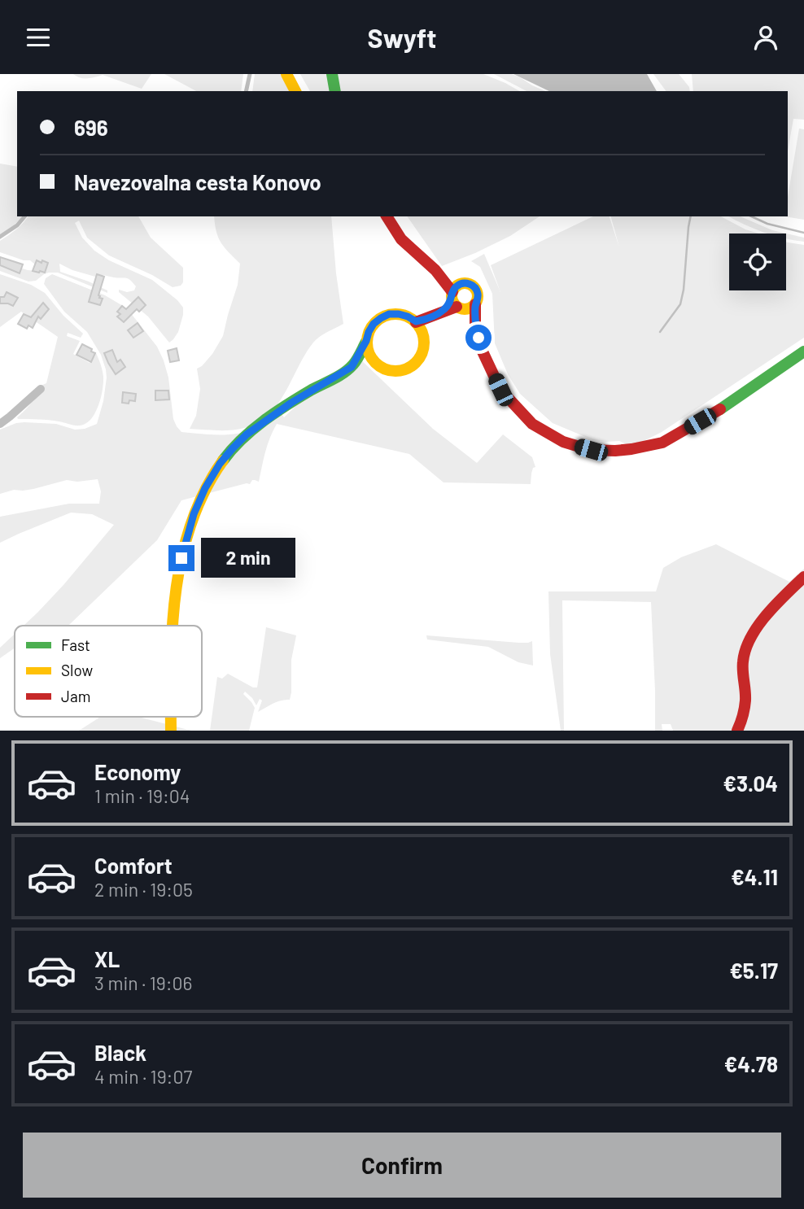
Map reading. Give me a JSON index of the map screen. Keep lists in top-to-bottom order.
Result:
{
  "legend": ["Fast", "Slow", "Jam"],
  "page": {
    "header": "Swyft",
    "banner": ["696", "Navezovalna cesta Konovo"],
    "bubble": "2 min",
    "list": [
      {
        "name": "Economy",
        "note": "1 min · 19:04",
        "value": "€3.04"
      },
      {
        "name": "Comfort",
        "note": "2 min · 19:05",
        "value": "€4.11"
      },
      {
        "name": "XL",
        "note": "3 min · 19:06",
        "value": "€5.17"
      },
      {
        "name": "Black",
        "note": "4 min · 19:07",
        "value": "€4.78"
      }
    ],
    "buttons": "Confirm"
  }
}
